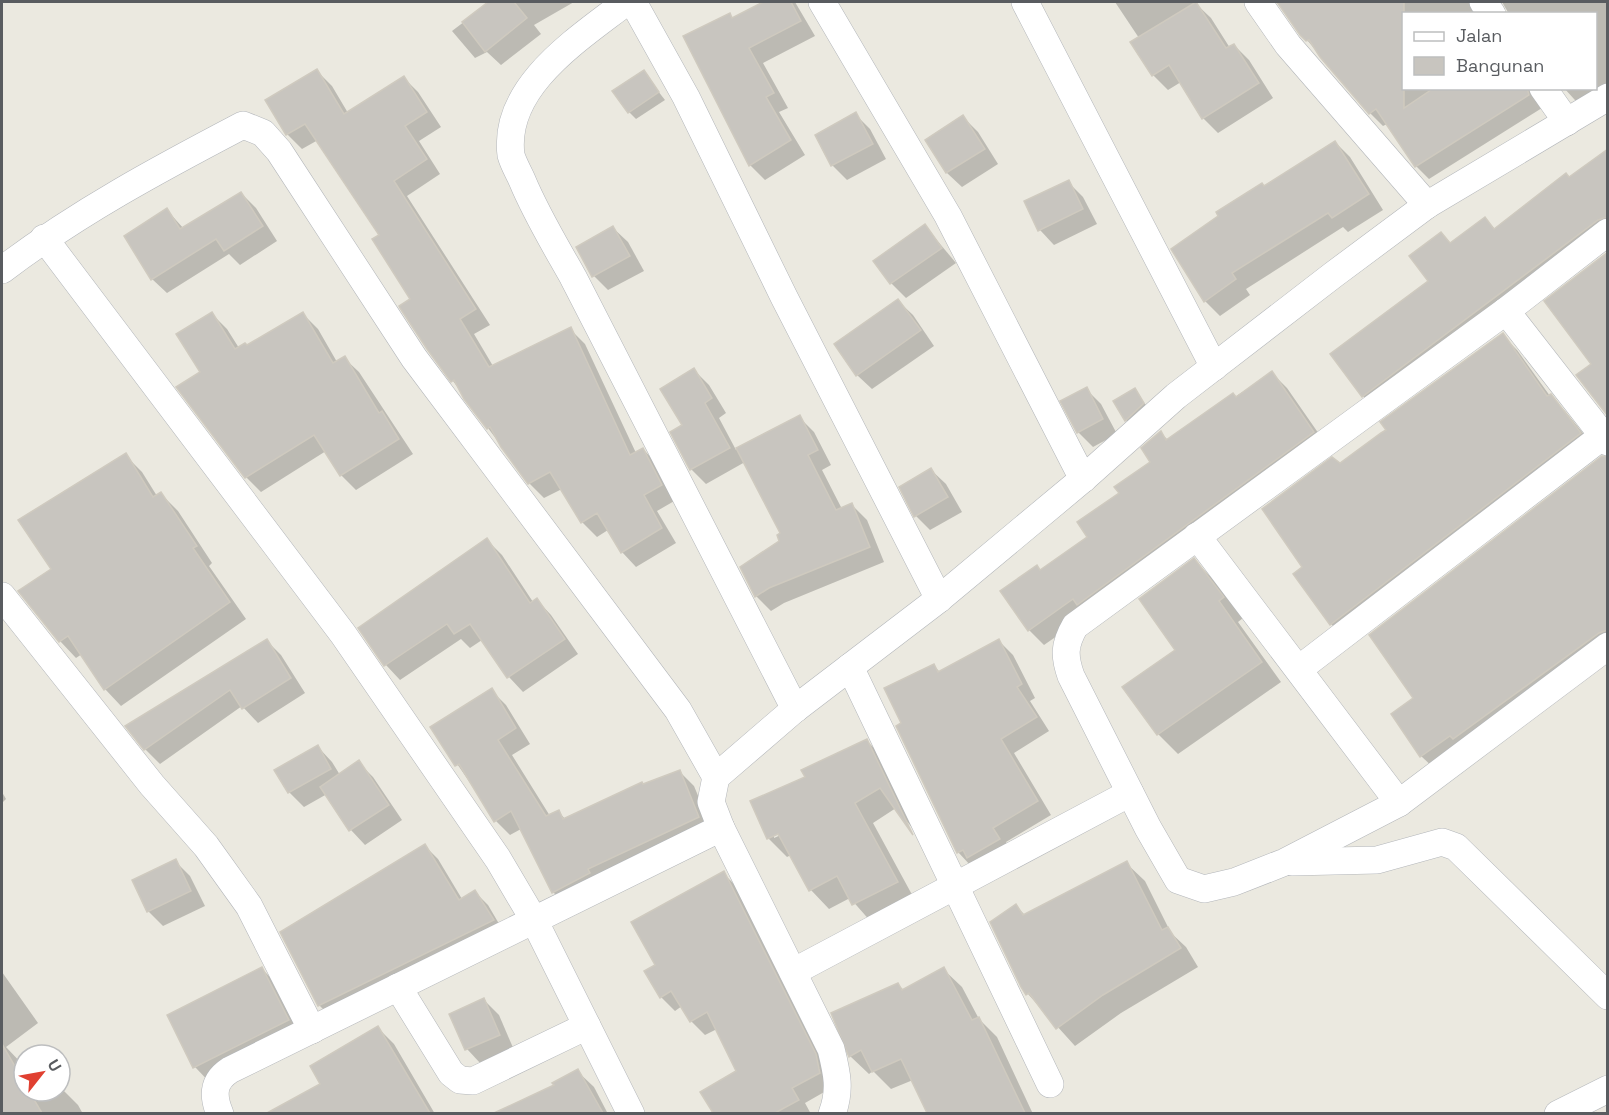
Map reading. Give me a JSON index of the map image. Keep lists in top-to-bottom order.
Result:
{
  "legend": ["Jalan", "Bangunan"],
  "north": "top right"
}
